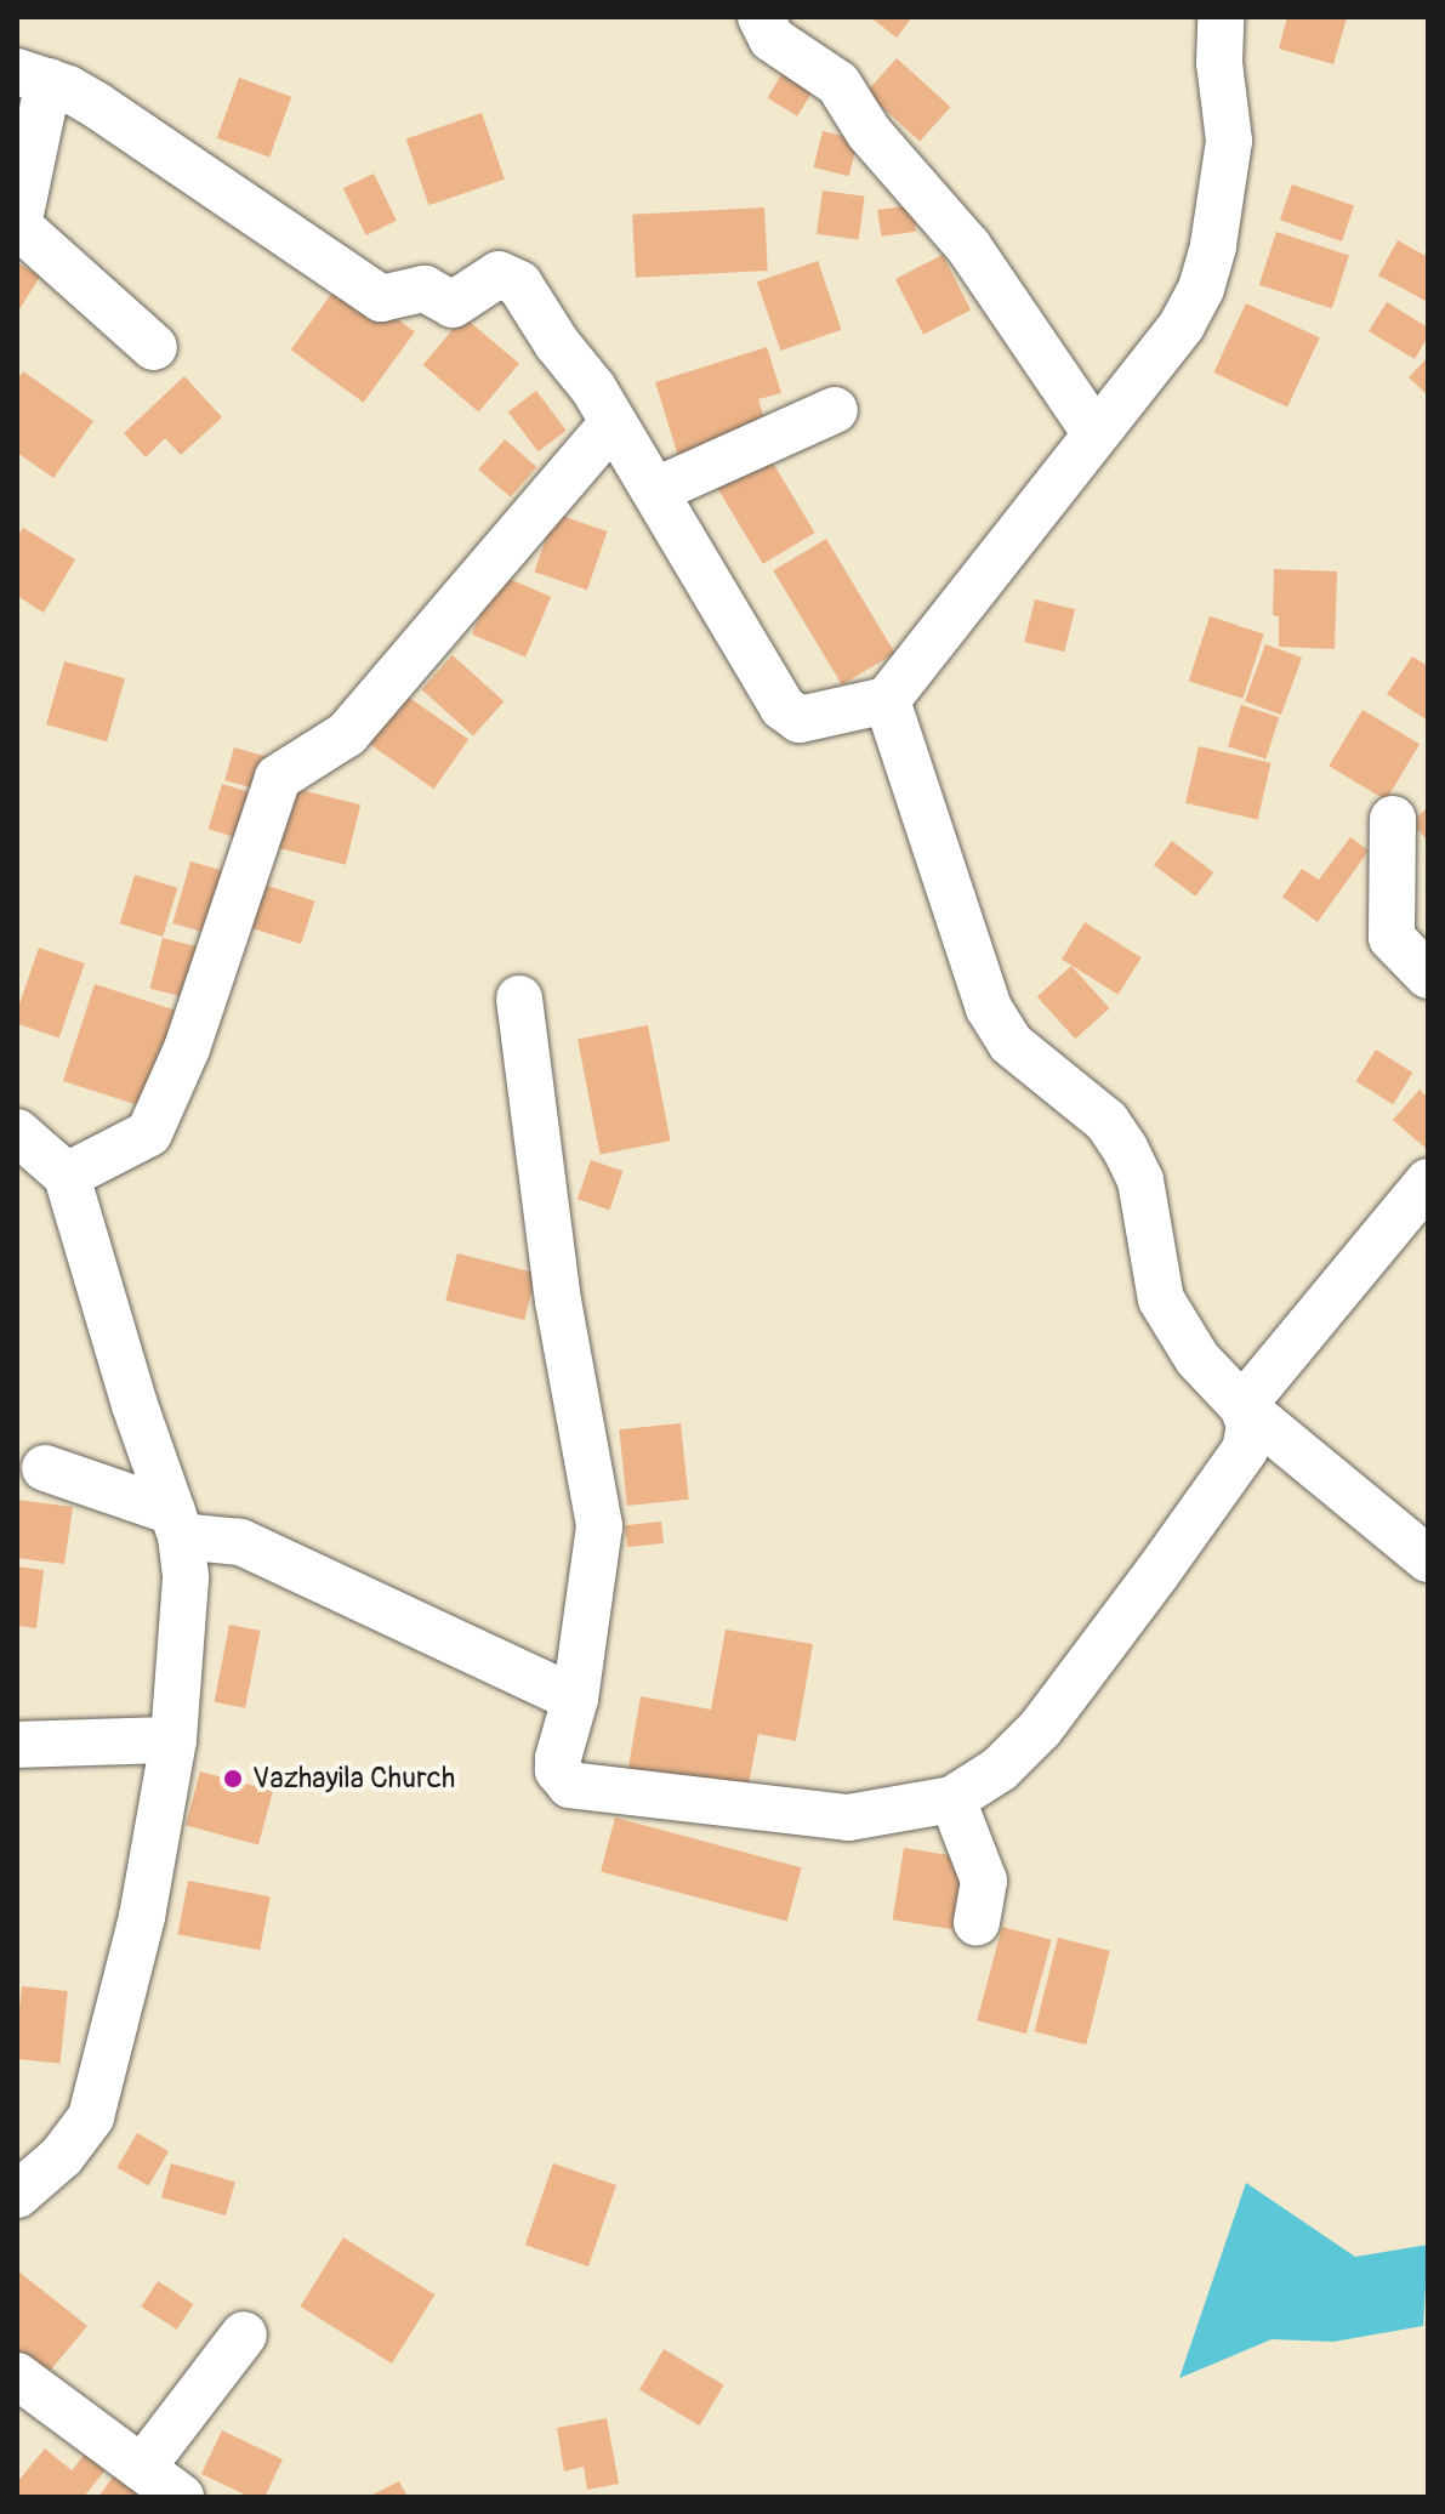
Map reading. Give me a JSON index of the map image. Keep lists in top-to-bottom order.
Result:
{
  "places": ["Vazhayila Church"]
}
